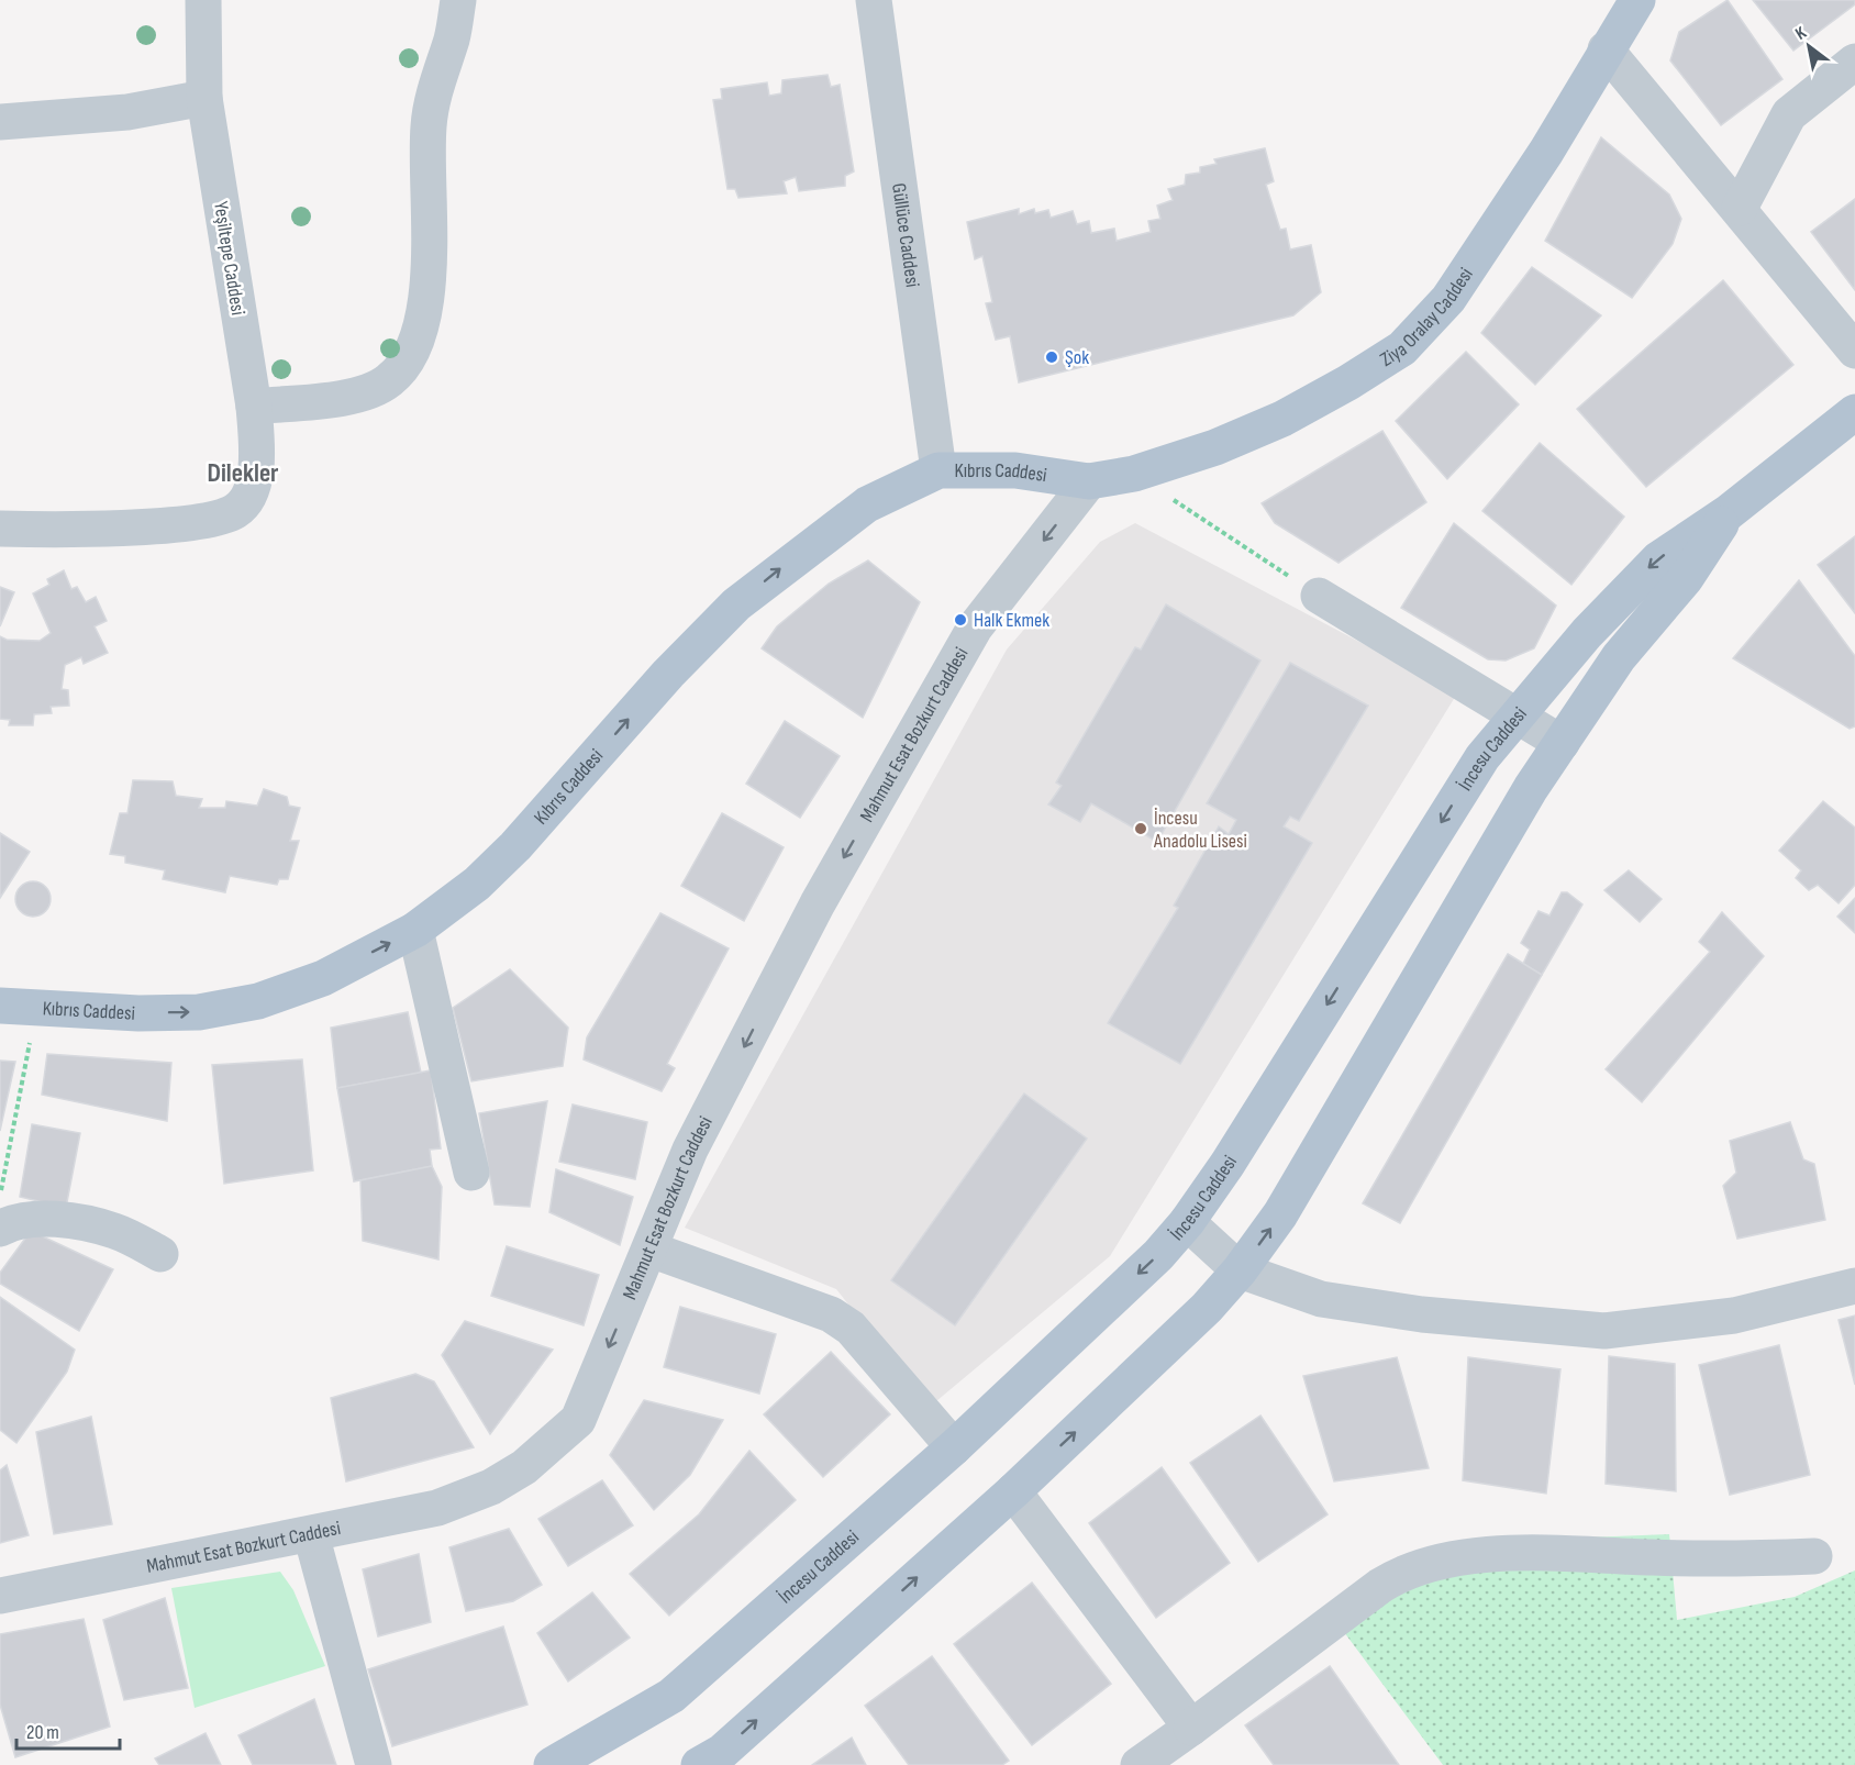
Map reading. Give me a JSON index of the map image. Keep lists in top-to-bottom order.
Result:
{
  "streets": {
    "main road": ["Ziya Oralay Caddesi", "Kıbrıs Caddesi", "İncesu Caddesi"],
    "street": ["Güllüce Caddesi", "Yeşiltepe Caddesi", "Mahmut Esat Bozkurt Caddesi"]
  },
  "crossings": [
    ["Güllüce Caddesi", "Kıbrıs Caddesi"],
    ["Ziya Oralay Caddesi", "Kıbrıs Caddesi"],
    ["Ziya Oralay Caddesi", "Mahmut Esat Bozkurt Caddesi"],
    ["Kıbrıs Caddesi", "Mahmut Esat Bozkurt Caddesi"]
  ],
  "one_way": ["Kıbrıs Caddesi", "Mahmut Esat Bozkurt Caddesi"],
  "districts": ["Dilekler"],
  "places": ["Şok", "Halk Ekmek", "İncesu Anadolu Lisesi"],
  "scale_bar": "20 m",
  "north": "top left"
}
